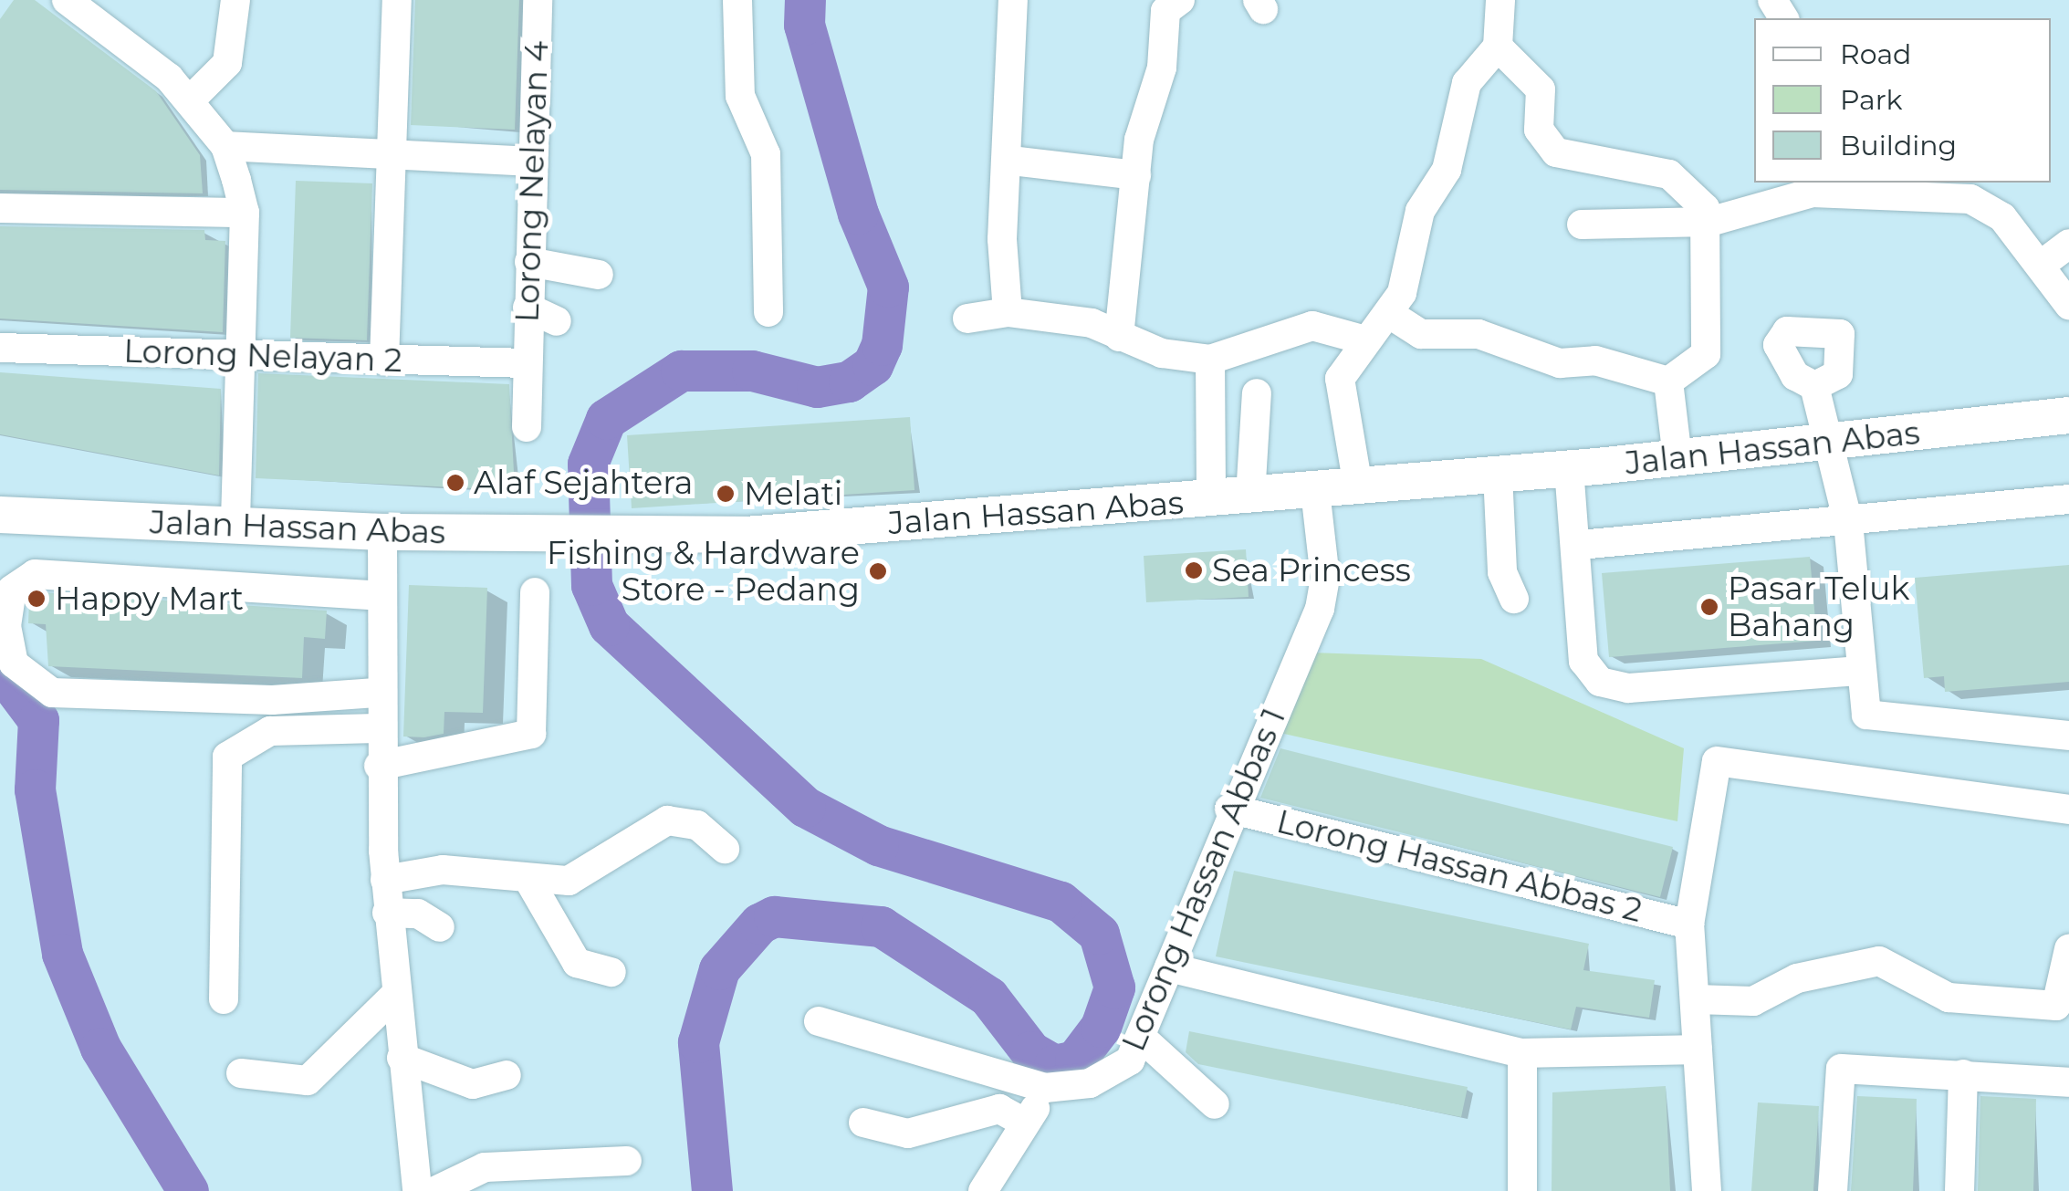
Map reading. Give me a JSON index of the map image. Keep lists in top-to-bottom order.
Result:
{
  "streets": {
    "main road": ["Jalan Hassan Abas"],
    "street": [
      "Lorong Nelayan 4",
      "Lorong Nelayan 2",
      "Lorong Hassan Abbas 2",
      "Lorong Hassan Abbas 1"
    ]
  },
  "crossings": [
    ["Lorong Nelayan 4", "Lorong Nelayan 2"],
    ["Jalan Hassan Abas", "Lorong Hassan Abbas 1"],
    ["Lorong Hassan Abbas 2", "Lorong Hassan Abbas 1"]
  ],
  "places": [
    "Alaf Sejahtera",
    "Melati",
    "Sea Princess",
    "Fishing & Hardware Store - Pedang",
    "Happy Mart",
    "Pasar Teluk Bahang"
  ],
  "legend": ["Road", "Park", "Building"]
}
